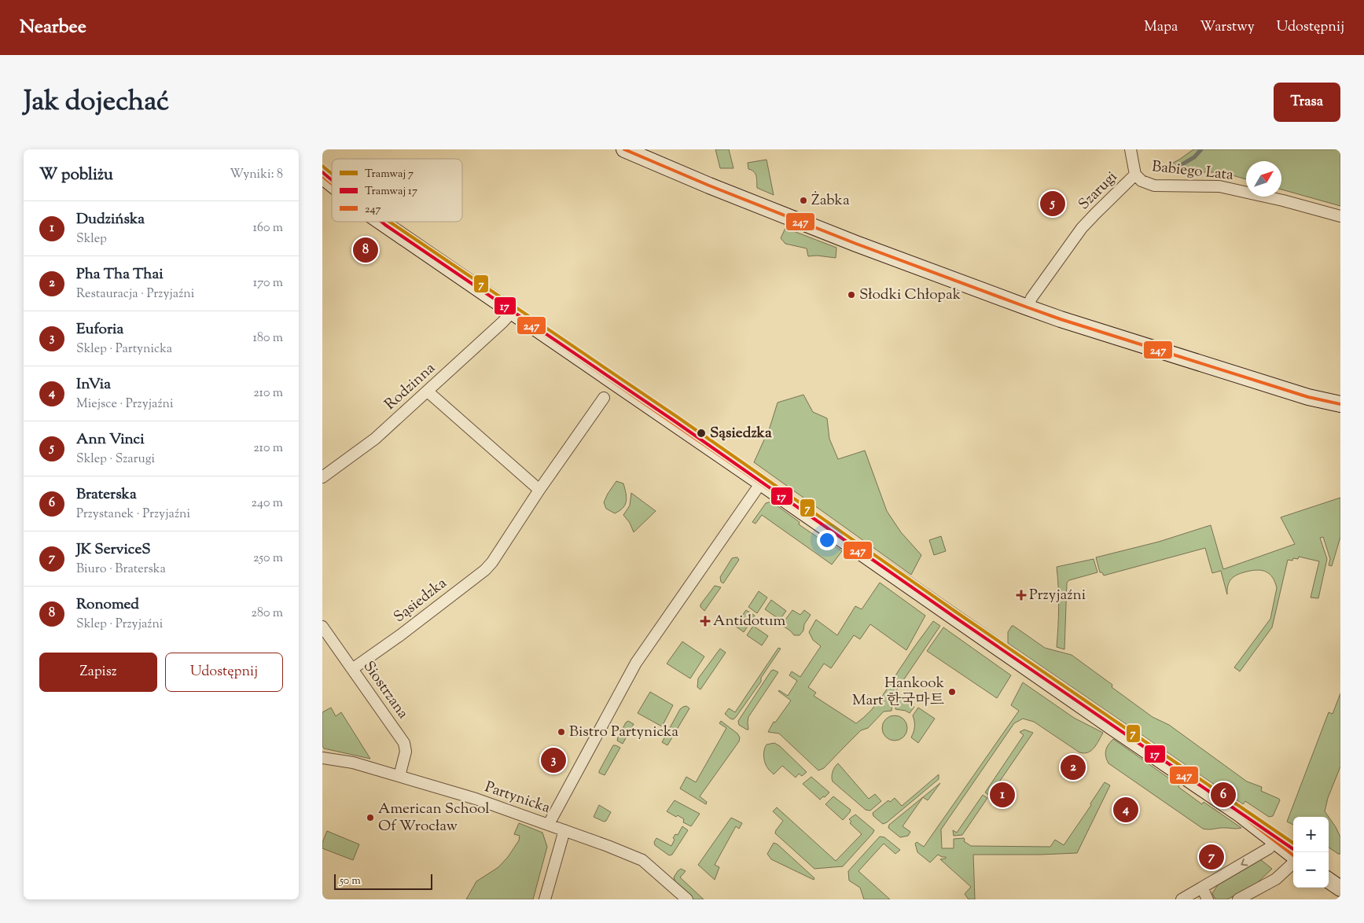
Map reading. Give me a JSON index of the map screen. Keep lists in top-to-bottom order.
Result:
{
  "streets": {
    "street": [
      "Babiego Lata",
      "Szarugi",
      "Rodzinna",
      "Sąsiedzka",
      "Siostrzana",
      "Partynicka"
    ]
  },
  "crossings": [
    ["Babiego Lata", "Szarugi"],
    ["Sąsiedzka", "Siostrzana"],
    ["Siostrzana", "Partynicka"]
  ],
  "places": {
    "other": [
      "Żabka",
      "Słodki Chłopak",
      "Sąsiedzka",
      "Hankook Mart 한국마트",
      "Bistro Partynicka",
      "American School Of Wrocław"
    ],
    "health": ["Przyjaźni", "Antidotum"]
  },
  "lines": ["transit line 247", "tram line 7", "tram line 17"],
  "legend": ["Tramwaj 7", "Tramwaj 17", "247"],
  "scale_bar": "50 m",
  "north": "top right",
  "page": {
    "header": "Nearbee",
    "nav": ["Mapa", "Warstwy", "Udostępnij"],
    "title": "Jak dojechać",
    "buttons": [
      "Trasa",
      ["Zapisz", "Udostępnij"]
    ],
    "heading": ["W pobliżu", "Wyniki: 8"],
    "pins": [
      "5",
      "8",
      "3",
      "2",
      "1",
      "6",
      "4",
      "7"
    ],
    "list": [
      {
        "mark": "1",
        "name": "Dudzińska",
        "note": "Sklep",
        "value": "160 m"
      },
      {
        "mark": "2",
        "name": "Pha Tha Thai",
        "note": "Restauracja · Przyjaźni",
        "value": "170 m"
      },
      {
        "mark": "3",
        "name": "Euforia",
        "note": "Sklep · Partynicka",
        "value": "180 m"
      },
      {
        "mark": "4",
        "name": "InVia",
        "note": "Miejsce · Przyjaźni",
        "value": "210 m"
      },
      {
        "mark": "5",
        "name": "Ann Vinci",
        "note": "Sklep · Szarugi",
        "value": "210 m"
      },
      {
        "mark": "6",
        "name": "Braterska",
        "note": "Przystanek · Przyjaźni",
        "value": "240 m"
      },
      {
        "mark": "7",
        "name": "JK ServiceS",
        "note": "Biuro · Braterska",
        "value": "250 m"
      },
      {
        "mark": "8",
        "name": "Ronomed",
        "note": "Sklep · Przyjaźni",
        "value": "280 m"
      }
    ],
    "map_buttons": ["+", "−"],
    "scale": "50 m"
  }
}
